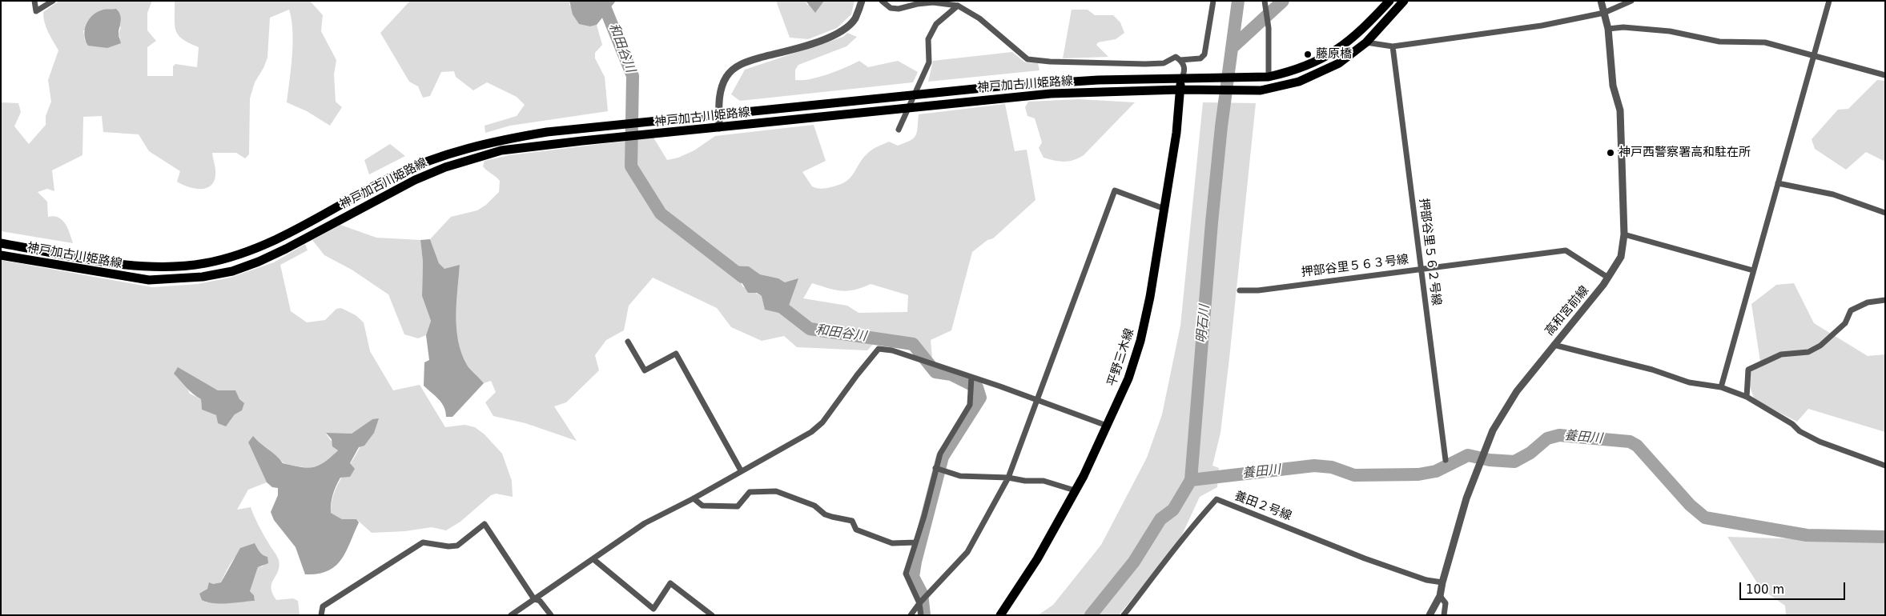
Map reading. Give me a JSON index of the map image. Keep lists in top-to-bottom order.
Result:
{
  "streets": {
    "main road": ["神戸加古川姫路線", "平野三木線"],
    "street": [
      "押部谷里５６２号線",
      "押部谷里５６３号線",
      "高和宮前線",
      "養田２号線"
    ]
  },
  "crossings": [
    ["神戸加古川姫路線", "平野三木線"],
    ["押部谷里５６２号線", "押部谷里５６３号線"],
    ["押部谷里５６３号線", "高和宮前線"],
    ["高和宮前線", "養田２号線"]
  ],
  "water": ["和田谷川", "明石川", "養田川"],
  "places": ["藤原橋", "神戸西警察署高和駐在所"],
  "scale_bar": "100 m"
}
